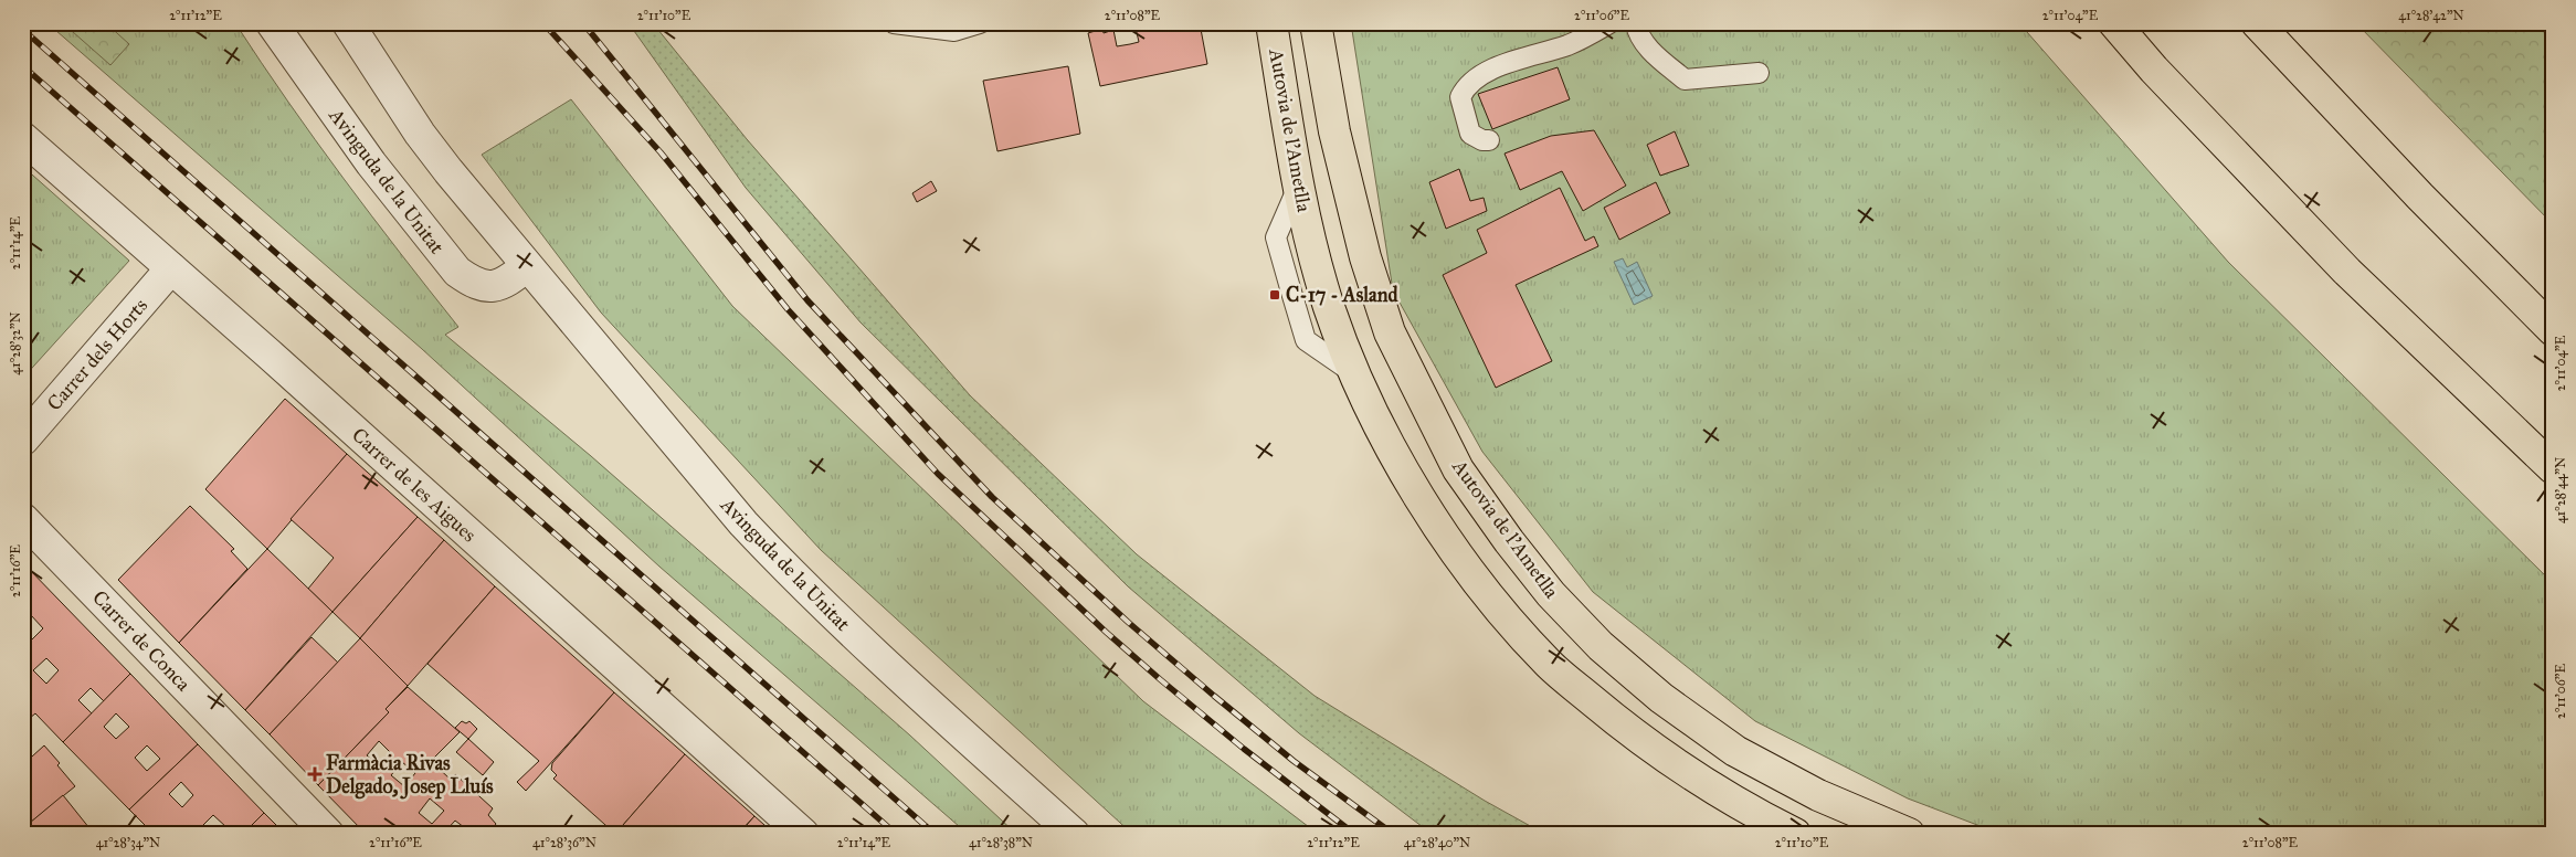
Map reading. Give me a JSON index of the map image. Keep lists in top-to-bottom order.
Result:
{
  "streets": {
    "highway": ["Autovia de l'Ametlla"],
    "street": [
      "Avinguda de la Unitat",
      "Carrer dels Horts",
      "Carrer de les Aigues",
      "Carrer de Conca"
    ]
  },
  "crossings": [
    ["Carrer dels Horts", "Carrer de les Aigues"]
  ],
  "places": {
    "transit": ["C-17 - Asland"],
    "health": ["Farmàcia Rivas Delgado, Josep Lluís"]
  },
  "coordinates": [
    "2°11'12\"E",
    "2°11'10\"E",
    "2°11'08\"E",
    "2°11'06\"E",
    "2°11'04\"E",
    "41°28'42\"N",
    "2°11'14\"E",
    "41°28'32\"N",
    "41°28'44\"N",
    "2°11'16\"E",
    "41°28'34\"N",
    "41°28'36\"N",
    "41°28'38\"N",
    "41°28'40\"N"
  ]
}
